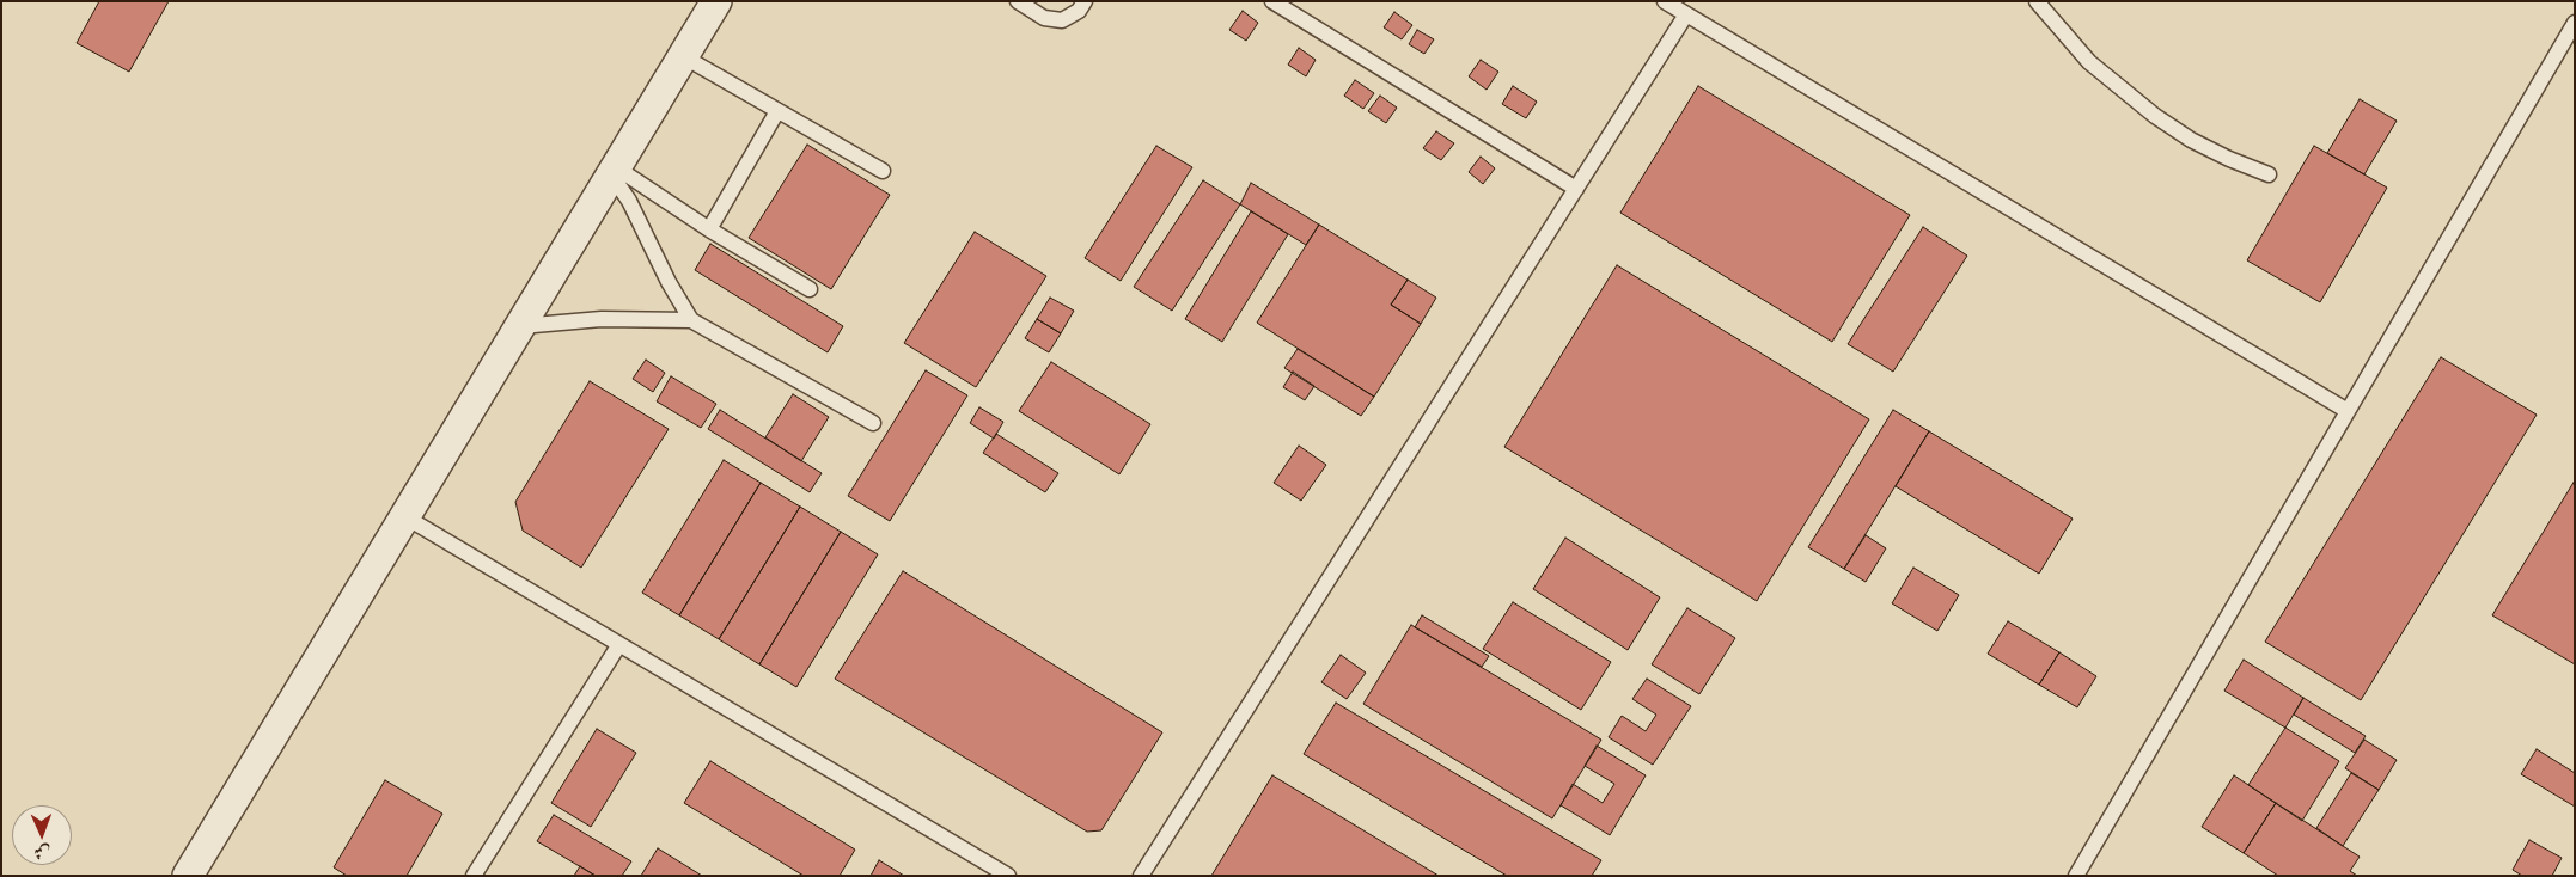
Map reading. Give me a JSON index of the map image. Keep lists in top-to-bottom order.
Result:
{
  "north": "bottom"
}
